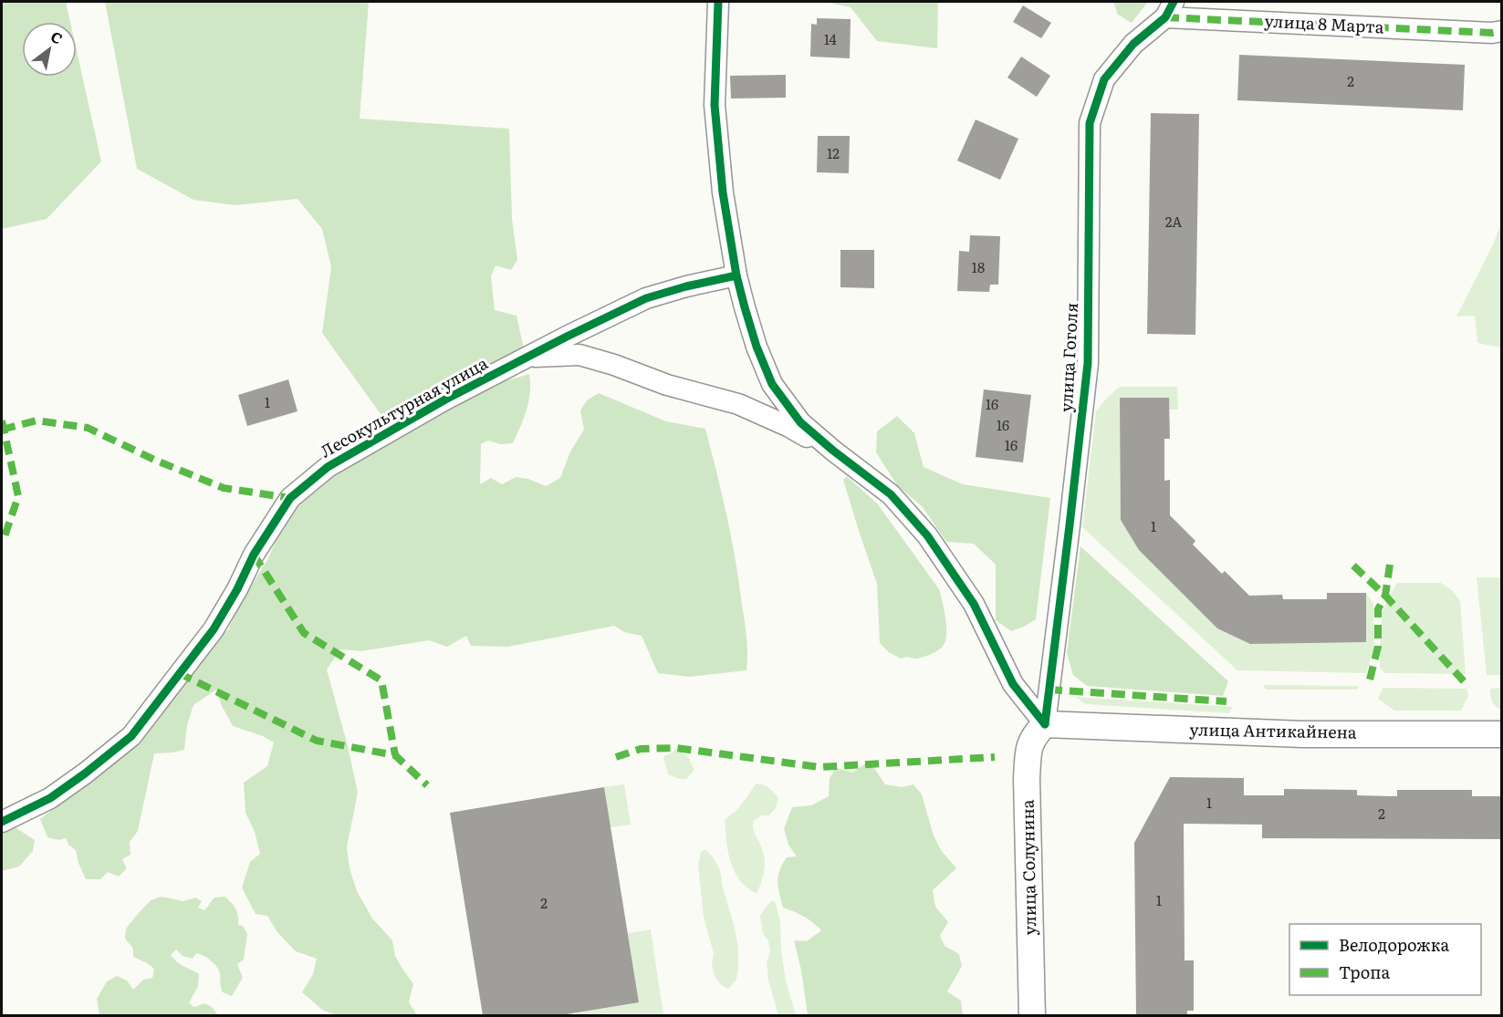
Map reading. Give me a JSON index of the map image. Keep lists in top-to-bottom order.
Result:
{
  "streets": {
    "street": [
      "улица 8 Марта",
      "улица Гоголя",
      "Лесокультурная улица",
      "улица Антикайнена",
      "улица Солунина"
    ]
  },
  "crossings": [
    ["улица 8 Марта", "улица Гоголя"],
    ["улица Гоголя", "Лесокультурная улица"],
    ["улица Гоголя", "улица Антикайнена"],
    ["улица Гоголя", "улица Солунина"],
    ["Лесокультурная улица", "улица Антикайнена"],
    ["Лесокультурная улица", "улица Солунина"],
    ["улица Антикайнена", "улица Солунина"]
  ],
  "house_numbers": [
    "14",
    "2",
    "12",
    "2А",
    "18",
    "1",
    "16",
    "16",
    "16",
    "1",
    "1",
    "2",
    "1",
    "2"
  ],
  "legend": ["Велодорожка", "Тропа"],
  "north": "top right"
}
